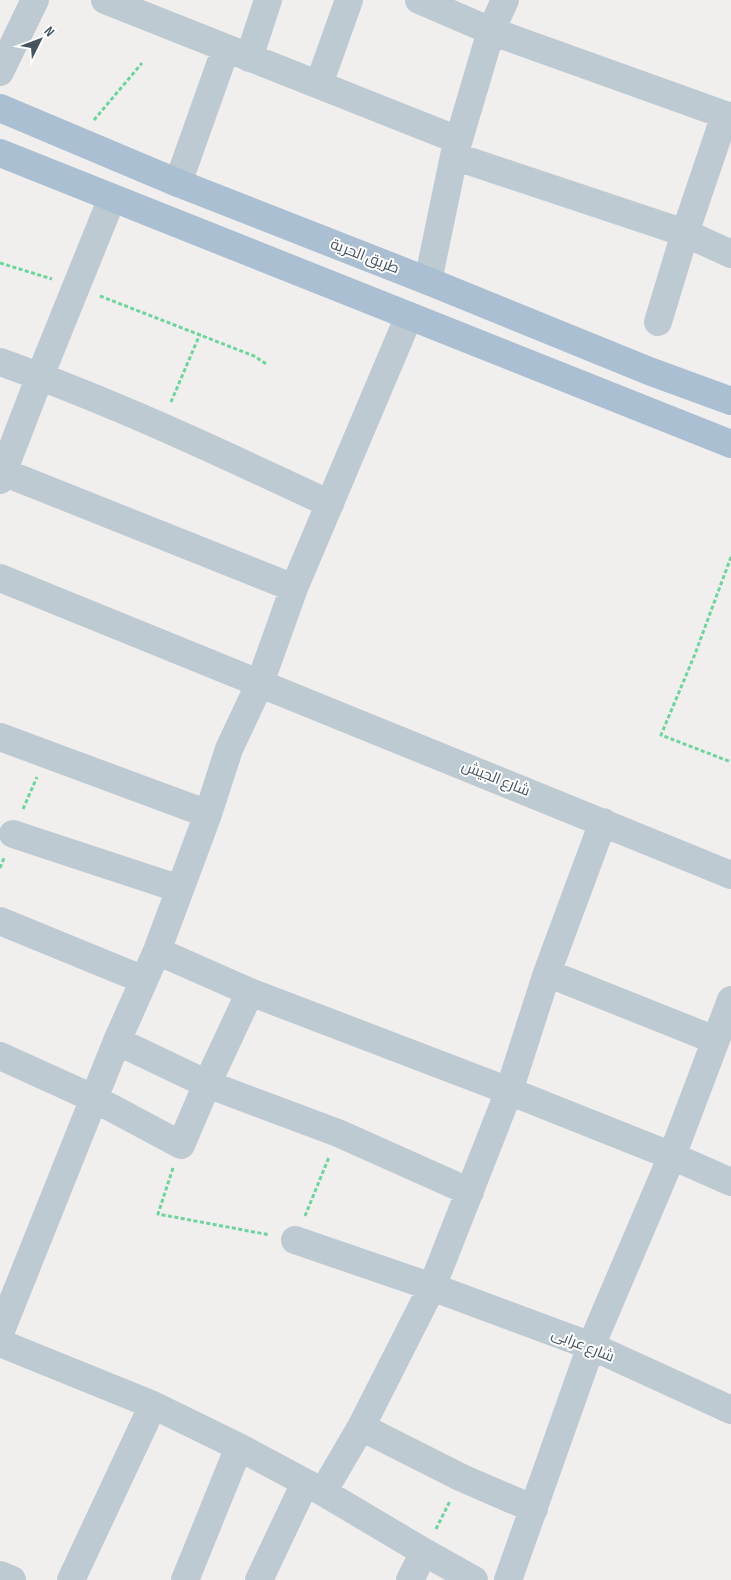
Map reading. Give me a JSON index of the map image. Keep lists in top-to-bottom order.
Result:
{
  "streets": {
    "main road": ["طريق الحرية"],
    "street": ["شارع الجيش", "شارع عرابى"]
  },
  "north": "top right"
}
